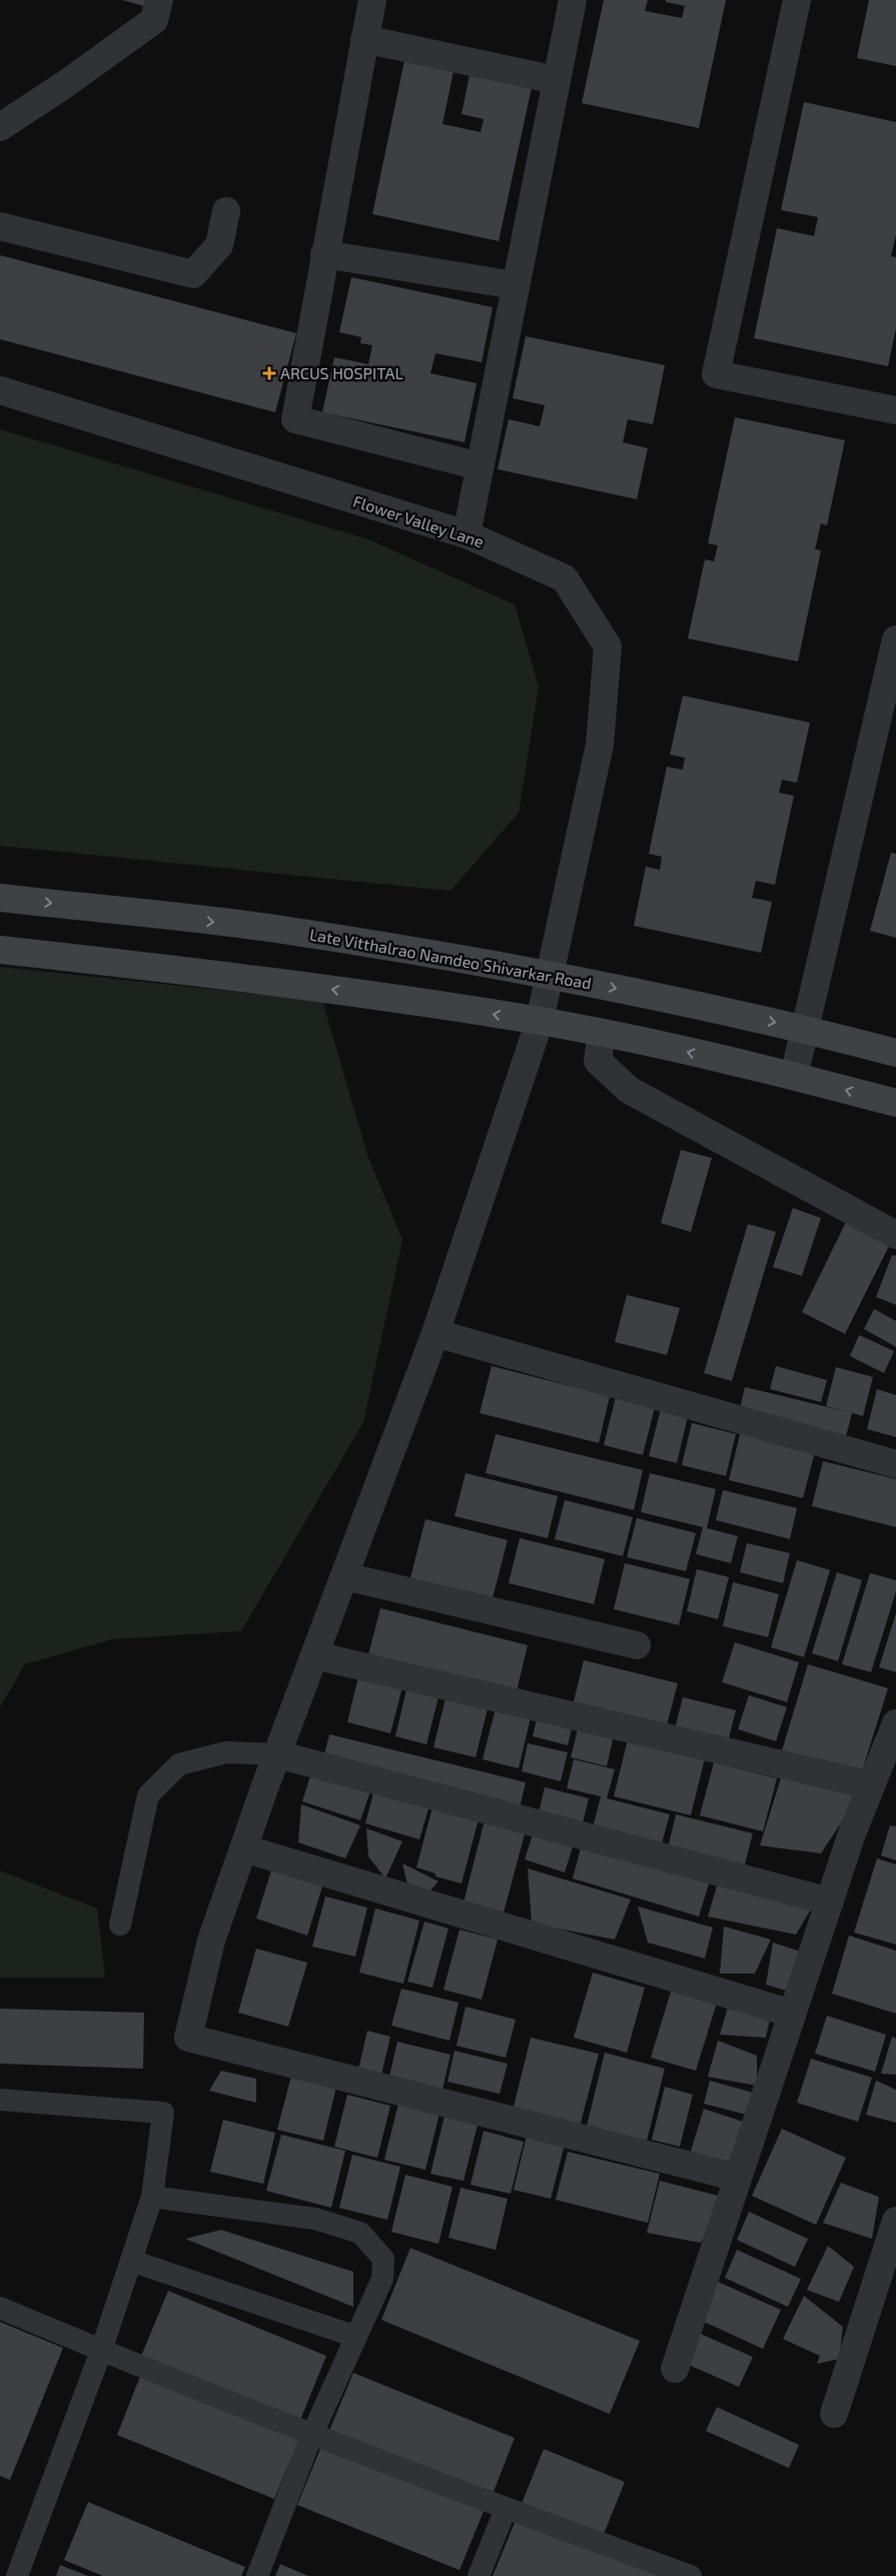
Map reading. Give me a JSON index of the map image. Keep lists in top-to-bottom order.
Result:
{
  "streets": {
    "main road": ["Late Vitthalrao Namdeo Shivarkar Road"],
    "street": ["Flower Valley Lane"]
  },
  "crossings": [
    ["Flower Valley Lane", "Late Vitthalrao Namdeo Shivarkar Road"]
  ],
  "places": {
    "health": ["ARCUS HOSPITAL"]
  }
}
